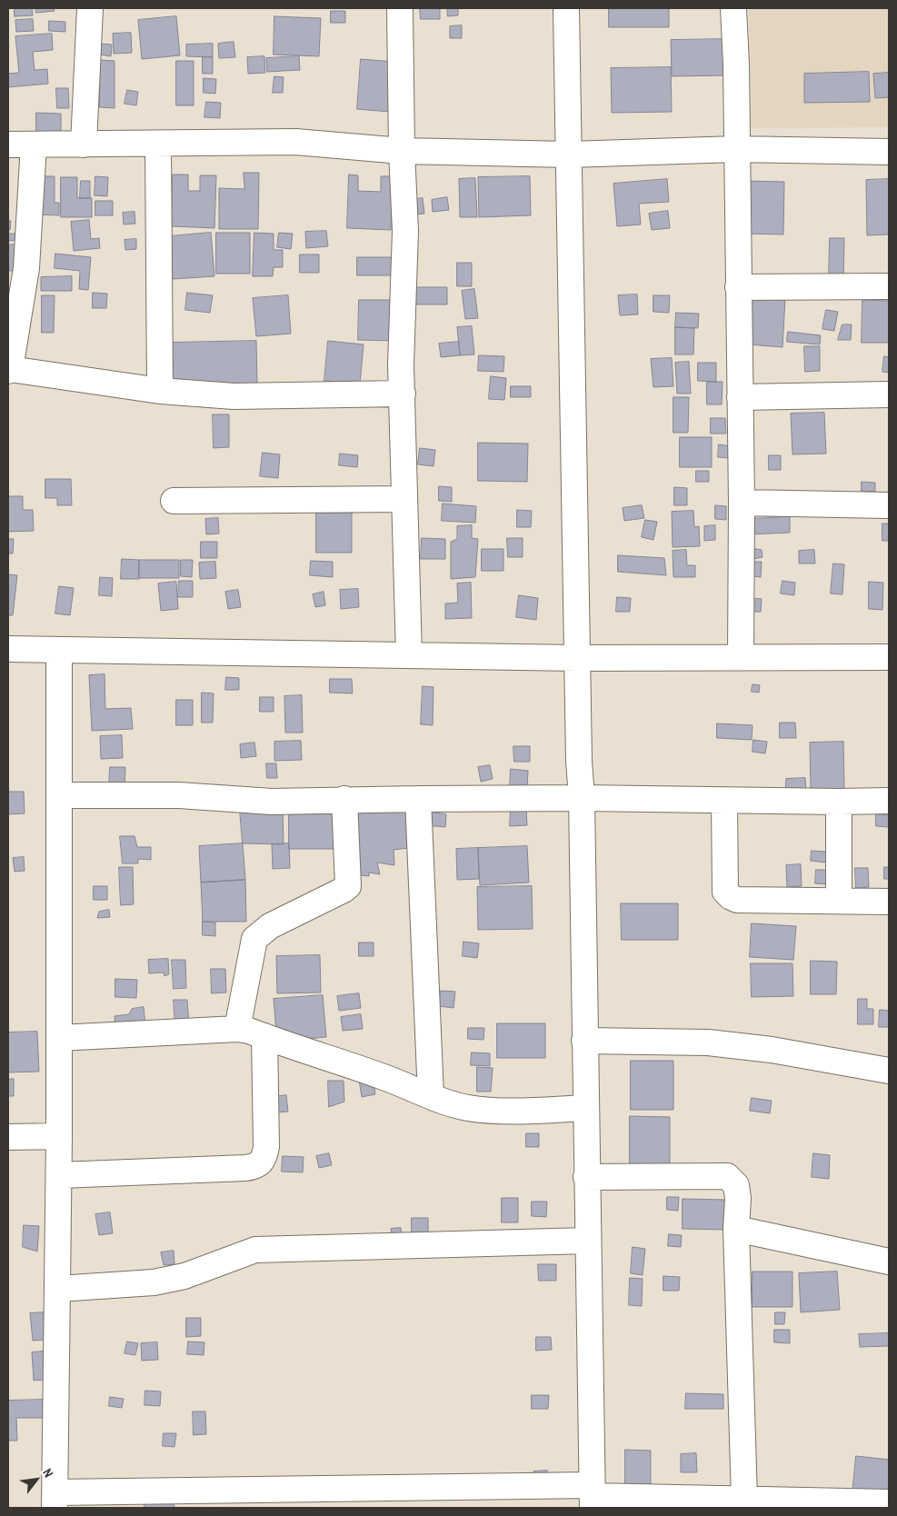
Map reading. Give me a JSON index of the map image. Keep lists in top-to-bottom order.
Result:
{
  "north": "top right"
}
